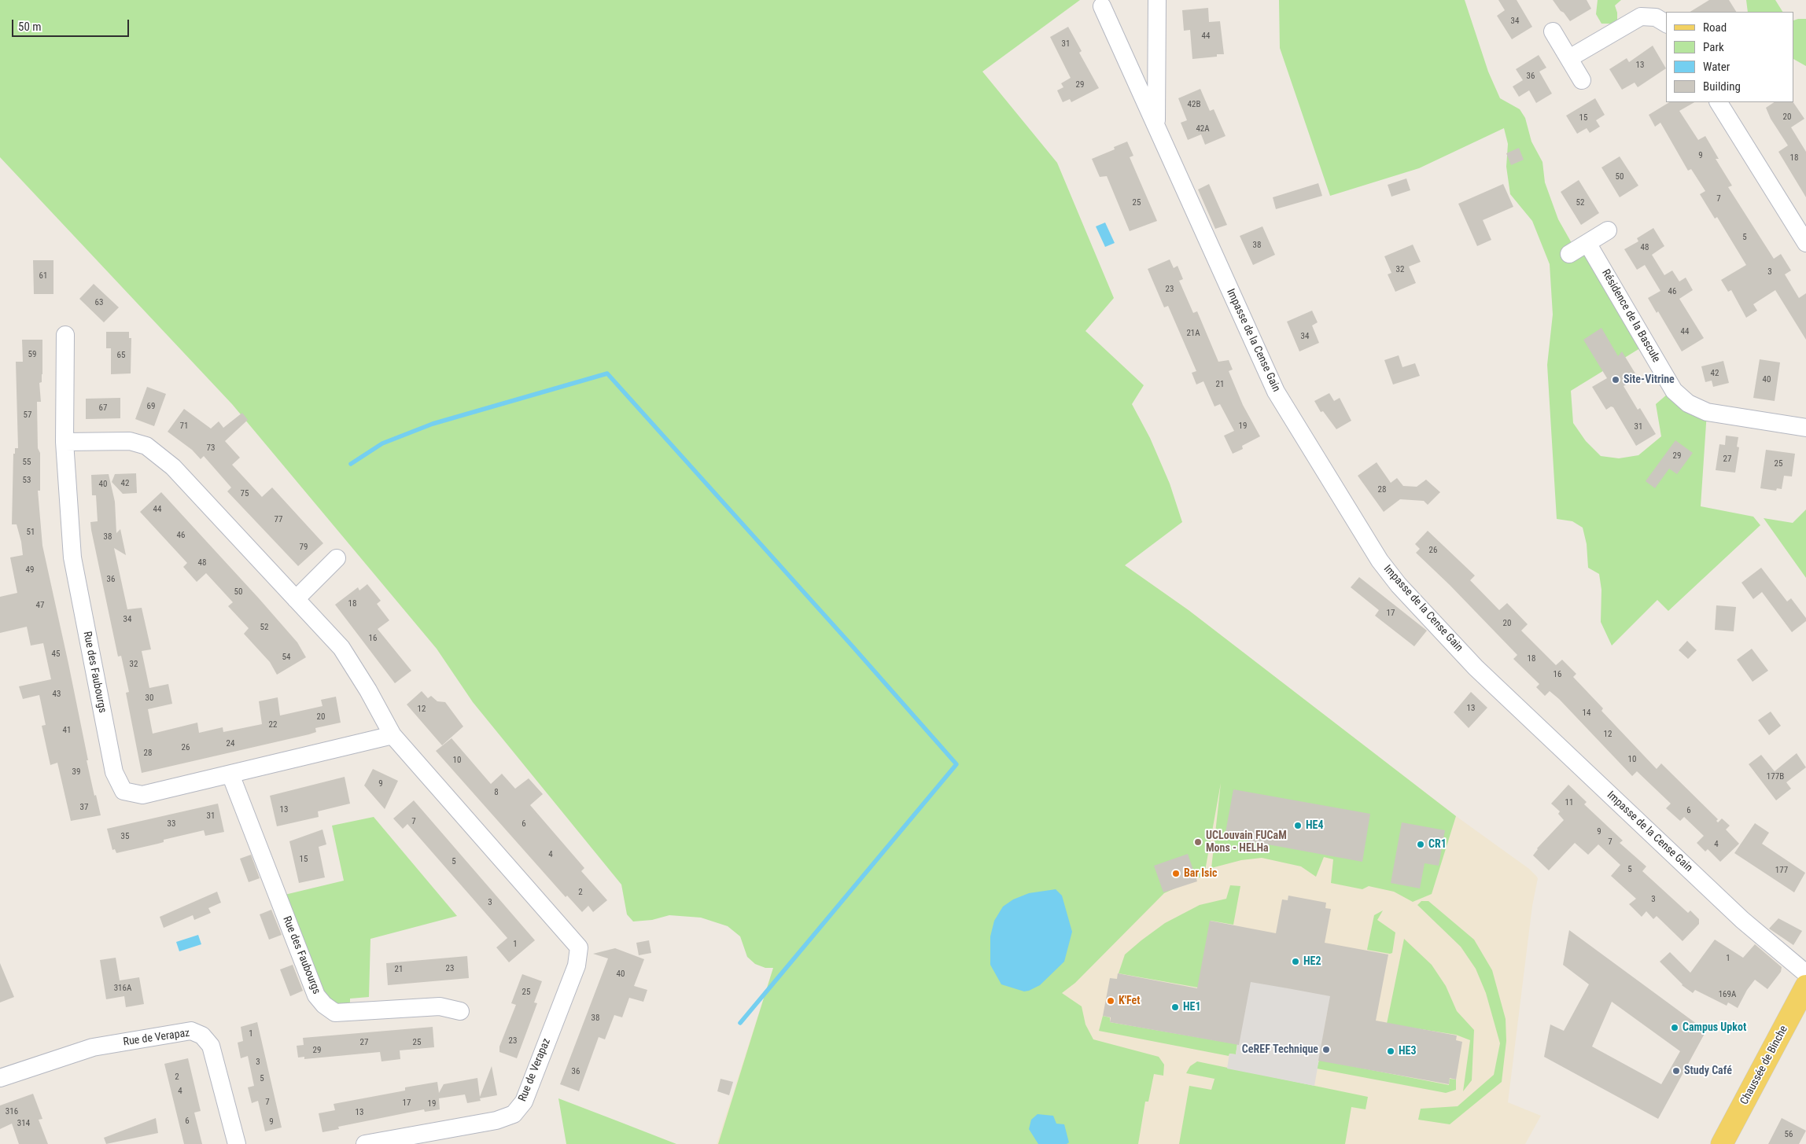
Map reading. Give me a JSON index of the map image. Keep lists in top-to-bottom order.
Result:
{
  "streets": {
    "main road": ["Chaussée de Binche"],
    "street": [
      "Résidence de la Bascule",
      "Impasse de la Cense Gain",
      "Rue des Faubourgs",
      "Rue de Verapaz"
    ]
  },
  "crossings": [
    ["Rue des Faubourgs", "Rue de Verapaz"]
  ],
  "places": [
    "Site-Vitrine",
    "HE4",
    "UCLouvain FUCaM Mons - HELHa",
    "CR1",
    "Bar Isic",
    "HE2",
    "K'Fet",
    "HE1",
    "Campus Upkot",
    "CeREF Technique",
    "HE3",
    "Study Café"
  ],
  "house_numbers": [
    "34",
    "44",
    "31",
    "13",
    "36",
    "29",
    "42B",
    "20",
    "15",
    "42A",
    "9",
    "18",
    "50",
    "7",
    "25",
    "52",
    "5",
    "38",
    "48",
    "32",
    "3",
    "61",
    "23",
    "46",
    "63",
    "44",
    "21A",
    "34",
    "59",
    "65",
    "42",
    "40",
    "21",
    "69",
    "67",
    "57",
    "71",
    "19",
    "31",
    "73",
    "29",
    "27",
    "55",
    "25",
    "53",
    "42",
    "40",
    "28",
    "75",
    "44",
    "77",
    "51",
    "46",
    "38",
    "79",
    "26",
    "48",
    "49",
    "36",
    "50",
    "18",
    "47",
    "17",
    "34",
    "20",
    "52",
    "16",
    "45",
    "54",
    "18",
    "32",
    "16",
    "43",
    "30",
    "13",
    "12",
    "14",
    "20",
    "22",
    "41",
    "12",
    "24",
    "26",
    "28",
    "10",
    "10",
    "39",
    "177B",
    "9",
    "8",
    "11",
    "37",
    "13",
    "6",
    "31",
    "7",
    "33",
    "6",
    "9",
    "35",
    "7",
    "4",
    "4",
    "15",
    "5",
    "5",
    "177",
    "2",
    "3",
    "3",
    "1",
    "1",
    "23",
    "21",
    "40",
    "316A",
    "25",
    "169A",
    "38",
    "1",
    "23",
    "27",
    "25",
    "29",
    "3",
    "36",
    "2",
    "5",
    "4",
    "7",
    "17",
    "19",
    "316",
    "13",
    "6",
    "9",
    "314",
    "56"
  ],
  "legend": [
    "Road",
    "Park",
    "Water",
    "Building"
  ],
  "scale_bar": "50 m"
}
